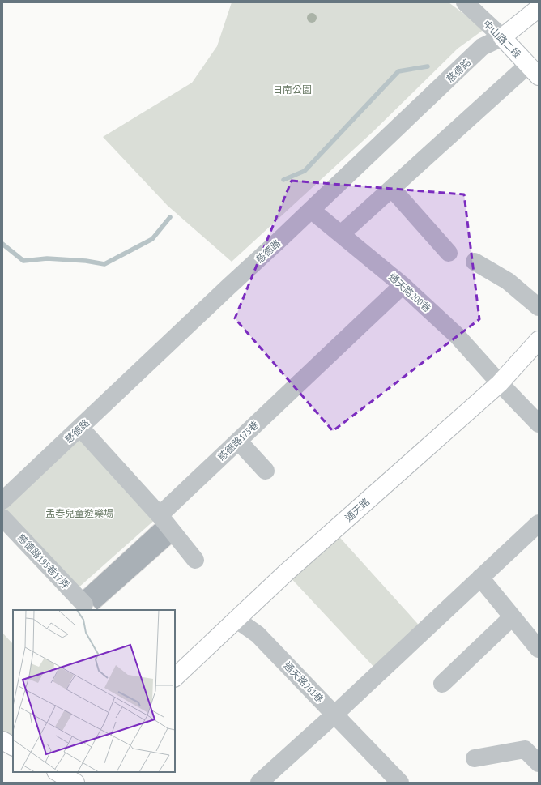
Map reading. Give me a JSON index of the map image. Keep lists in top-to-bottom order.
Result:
{
  "streets": {
    "main road": ["中山路二段", "慈德路", "通天路"],
    "street": [
      "通天路200巷",
      "慈德路175巷",
      "慈德路195巷17弄",
      "通天路261巷"
    ]
  },
  "crossings": [
    ["中山路二段", "慈德路"],
    ["慈德路", "通天路200巷"],
    ["通天路200巷", "慈德路175巷"],
    ["通天路200巷", "通天路"],
    ["通天路", "通天路261巷"]
  ],
  "parks": ["日南公園", "孟春兒童遊樂場"]
}
